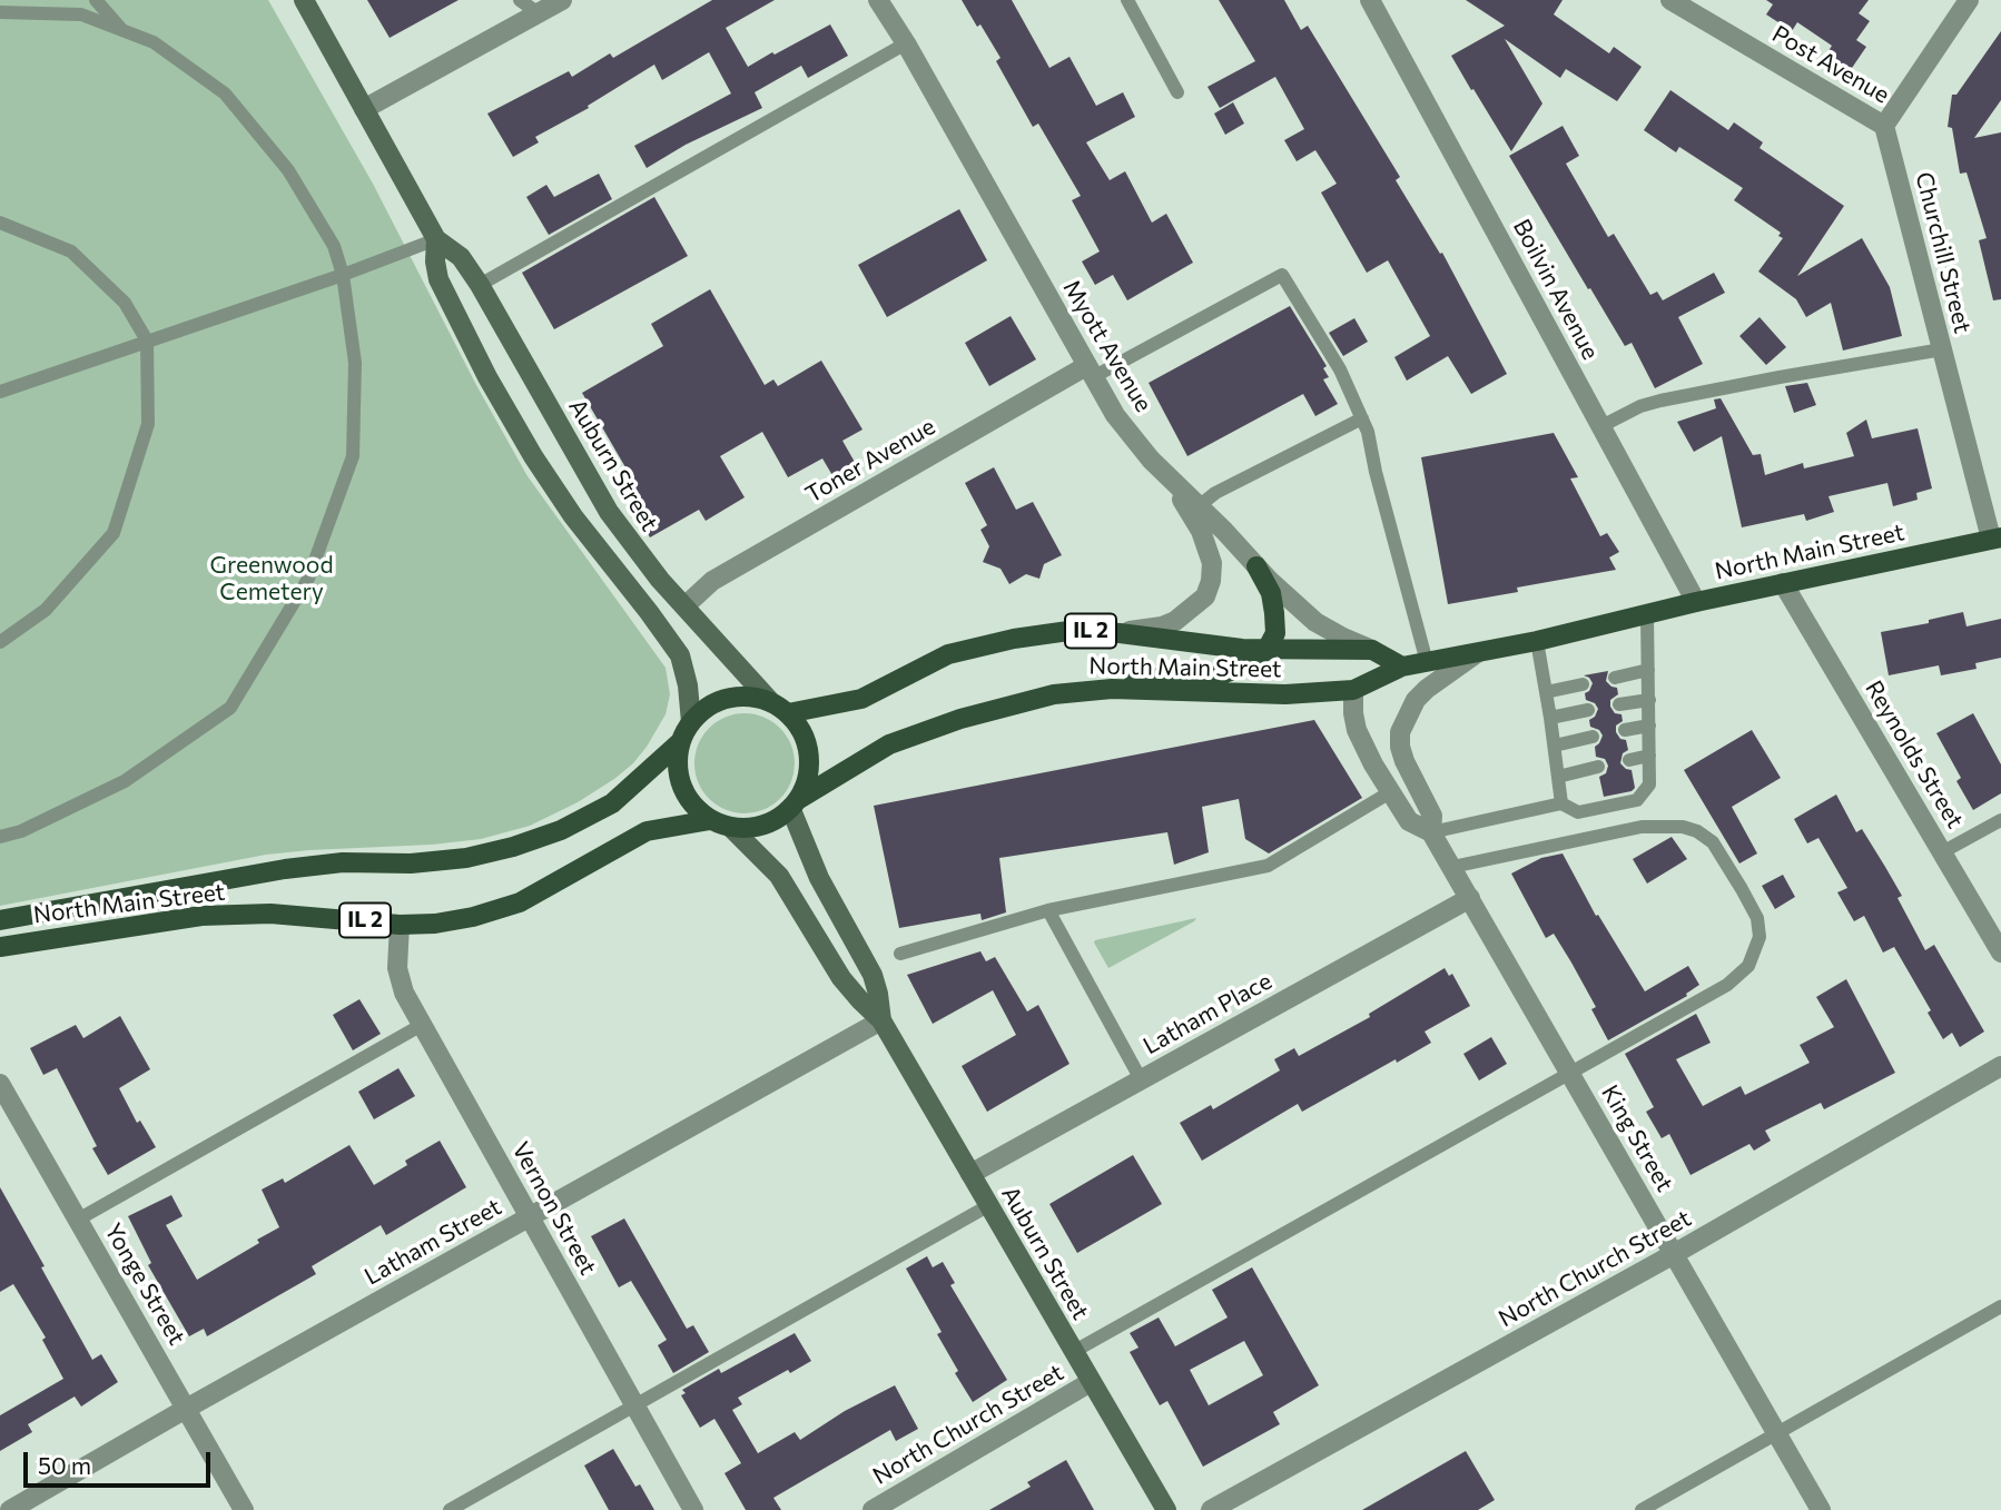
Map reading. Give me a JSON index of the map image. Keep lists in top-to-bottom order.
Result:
{
  "streets": {
    "main road": ["Auburn Street", "North Main Street", "IL 2"],
    "street": [
      "Post Avenue",
      "Churchill Street",
      "Boilvin Avenue",
      "Myott Avenue",
      "Toner Avenue",
      "Reynolds Street",
      "Latham Place",
      "King Street",
      "Vernon Street",
      "Latham Street",
      "North Church Street",
      "Yonge Street"
    ]
  },
  "crossings": [
    ["Post Avenue", "Churchill Street"],
    ["Churchill Street", "North Main Street"],
    ["Boilvin Avenue", "North Main Street"],
    ["Myott Avenue", "Toner Avenue"],
    ["Myott Avenue", "North Main Street"],
    ["Toner Avenue", "Auburn Street"],
    ["Auburn Street", "North Main Street"],
    ["Auburn Street", "Latham Place"],
    ["Auburn Street", "Latham Street"],
    ["Auburn Street", "North Church Street"],
    ["North Main Street", "Reynolds Street"],
    ["North Main Street", "King Street"],
    ["North Main Street", "Vernon Street"],
    ["Latham Place", "King Street"],
    ["King Street", "North Church Street"],
    ["Vernon Street", "Latham Street"],
    ["Latham Street", "Yonge Street"]
  ],
  "parks": ["Greenwood Cemetery"],
  "scale_bar": "50 m"
}
